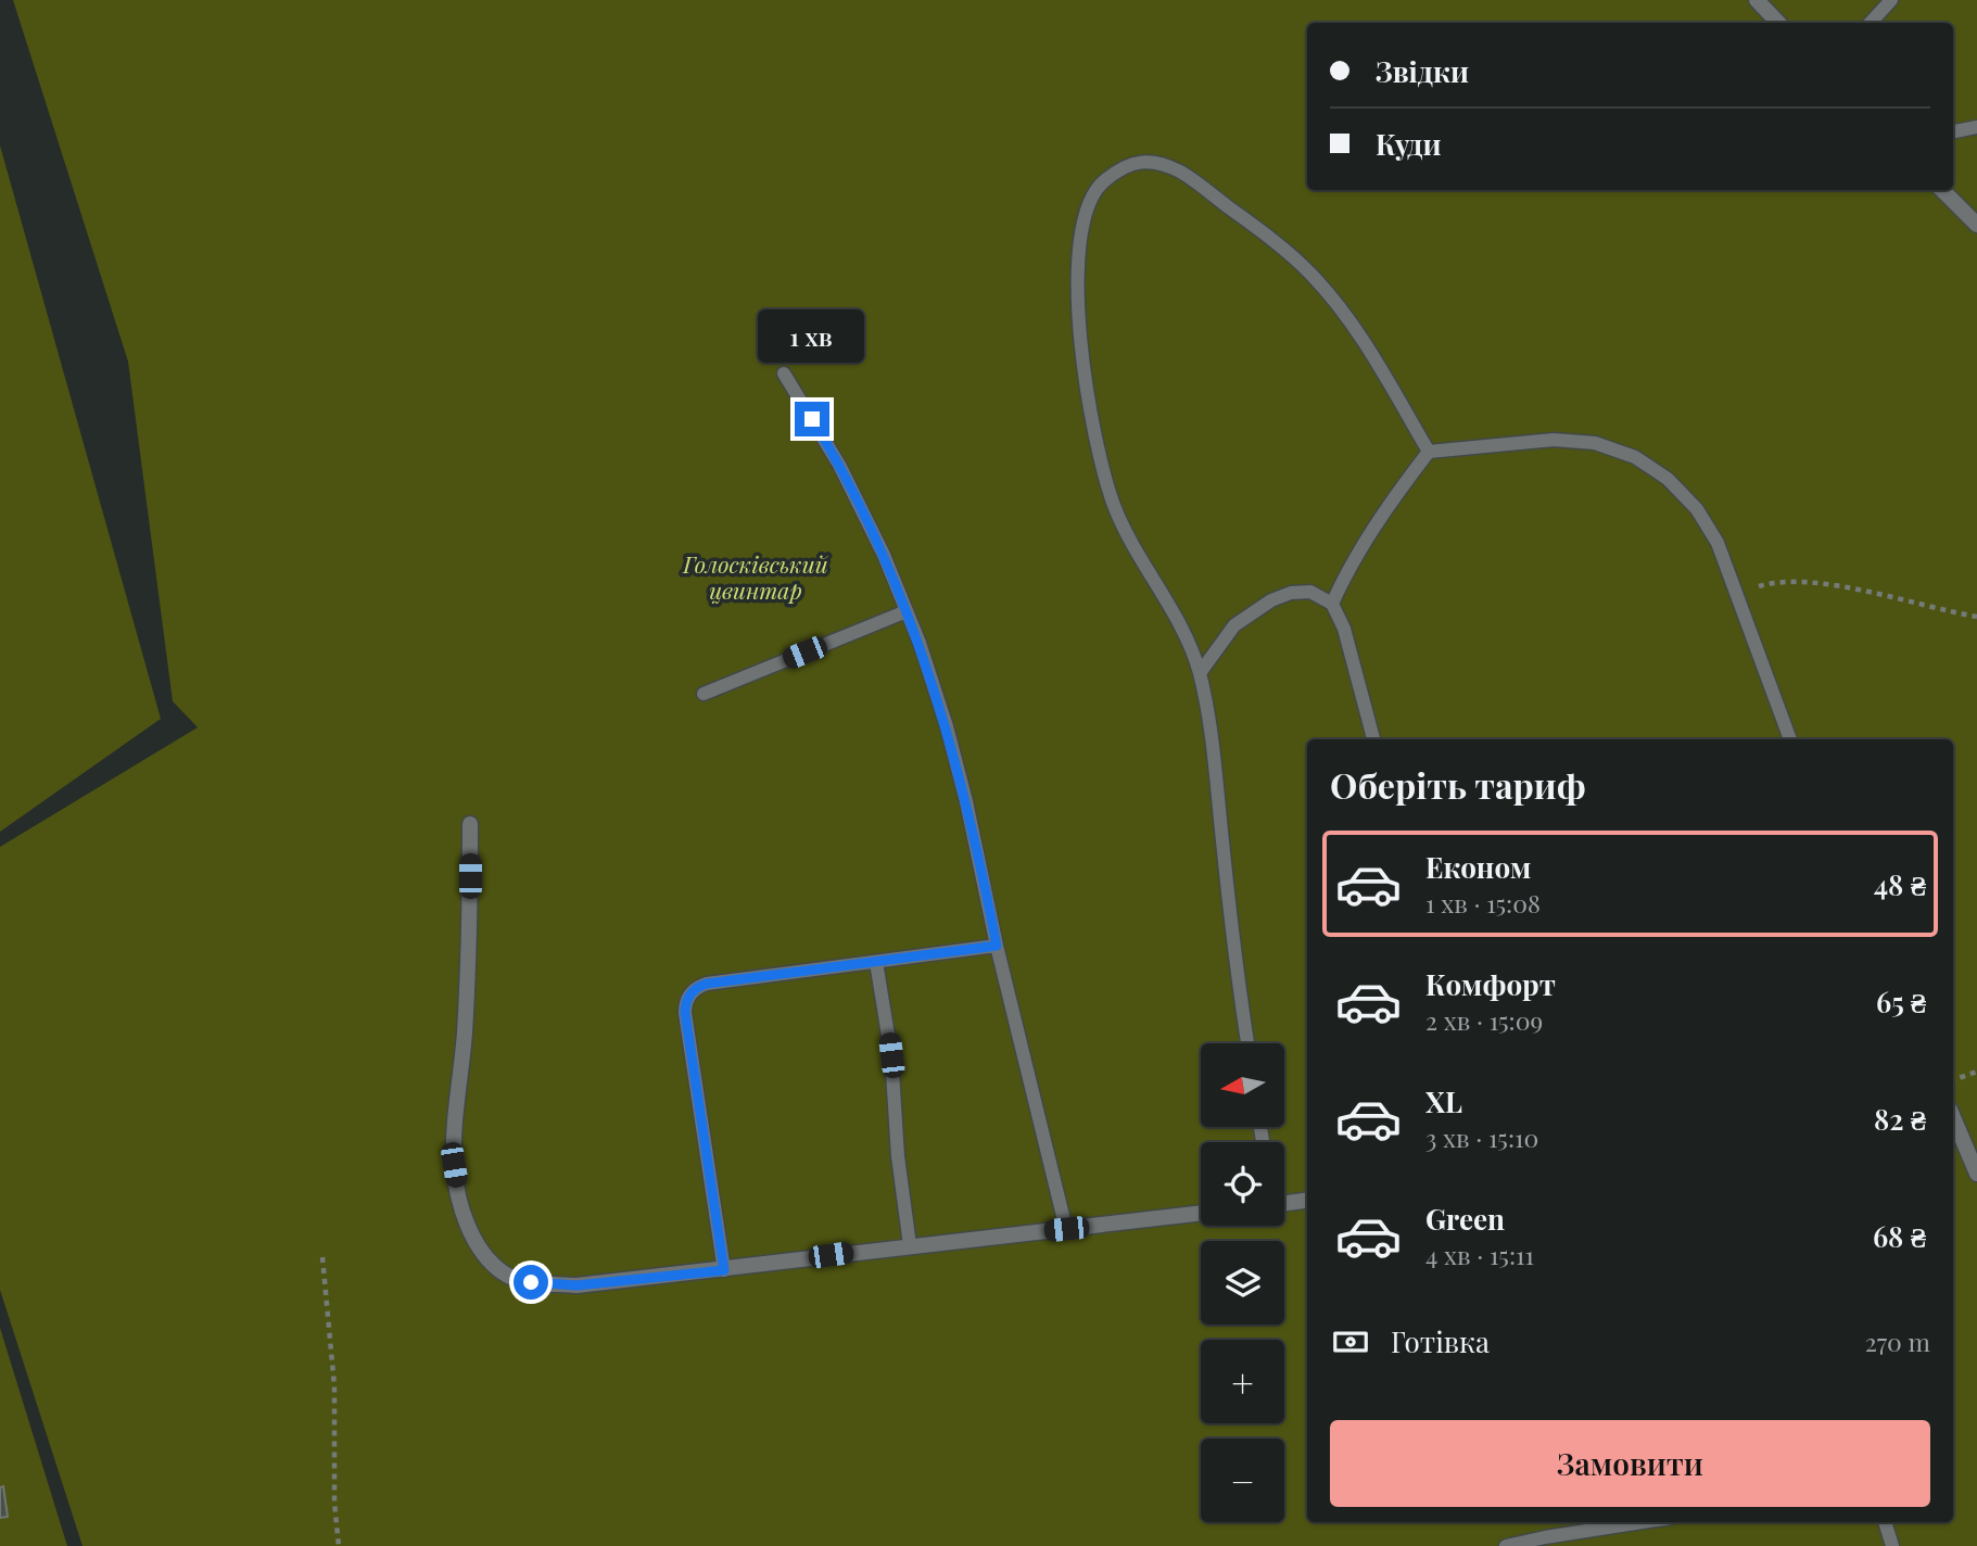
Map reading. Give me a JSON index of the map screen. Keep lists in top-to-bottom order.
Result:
{
  "parks": ["Голосківський цвинтар"],
  "north": "left",
  "page": {
    "banner": ["Звідки", "Куди"],
    "bubble": "1 хв",
    "heading": "Оберіть тариф",
    "list": [
      {
        "name": "Економ",
        "note": "1 хв · 15:08",
        "value": "48 ₴"
      },
      {
        "name": "Комфорт",
        "note": "2 хв · 15:09",
        "value": "65 ₴"
      },
      {
        "name": "XL",
        "note": "3 хв · 15:10",
        "value": "82 ₴"
      },
      {
        "name": "Green",
        "note": "4 хв · 15:11",
        "value": "68 ₴"
      }
    ],
    "map_buttons": ["+", "−"],
    "pay": ["Готівка", "270 m"],
    "buttons": "Замовити"
  }
}
